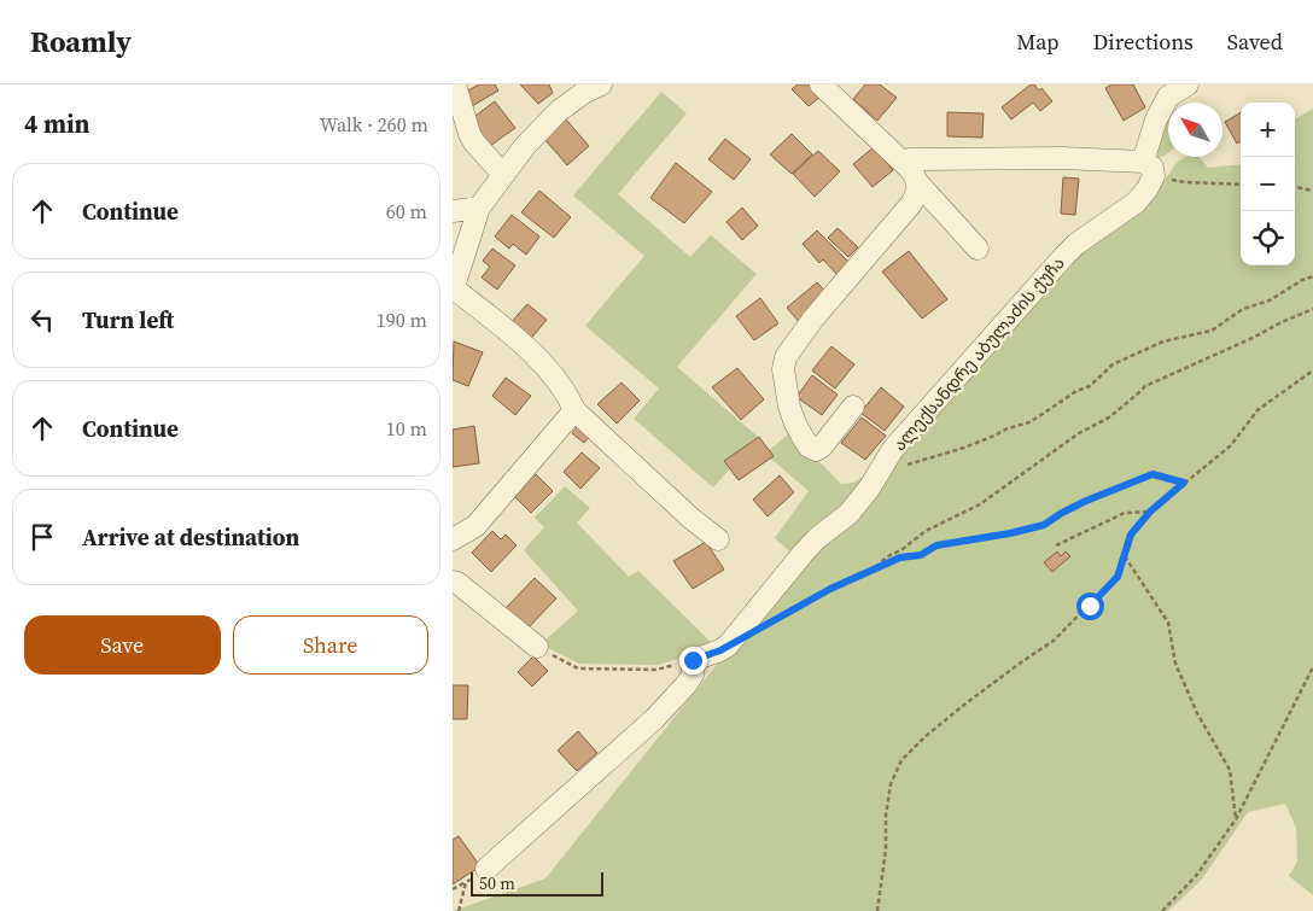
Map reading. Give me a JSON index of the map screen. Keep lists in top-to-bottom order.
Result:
{
  "streets": {
    "street": ["ალექსანდრე აბულაძის ქუჩა"]
  },
  "scale_bar": "50 m",
  "north": "top left",
  "page": {
    "header": "Roamly",
    "nav": ["Map", "Directions", "Saved"],
    "heading": ["4 min", "Walk · 260 m"],
    "map_buttons": ["+", "−"],
    "list": [
      ["Continue", "60 m"],
      ["Turn left", "190 m"],
      ["Continue", "10 m"],
      "Arrive at destination"
    ],
    "buttons": ["Save", "Share"],
    "scale": "50 m"
  }
}
